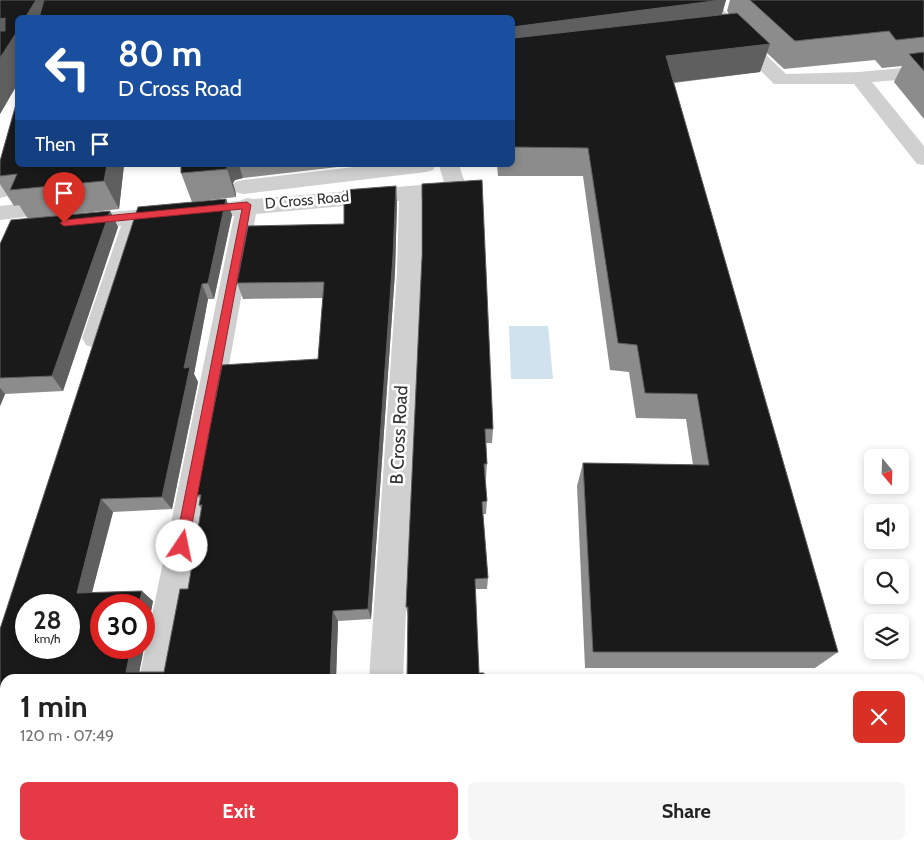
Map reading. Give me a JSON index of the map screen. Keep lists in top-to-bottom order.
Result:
{
  "streets": {
    "street": ["D Cross Road", "B Cross Road"]
  },
  "crossings": [
    ["D Cross Road", "B Cross Road"]
  ],
  "north": "bottom",
  "page": {
    "turn": ["80 m", "D Cross Road"],
    "then": "Then",
    "speed": "28 km/h",
    "limit": "30",
    "heading": ["1 min", "120 m · 07:49"],
    "buttons": ["Exit", "Share"]
  }
}
